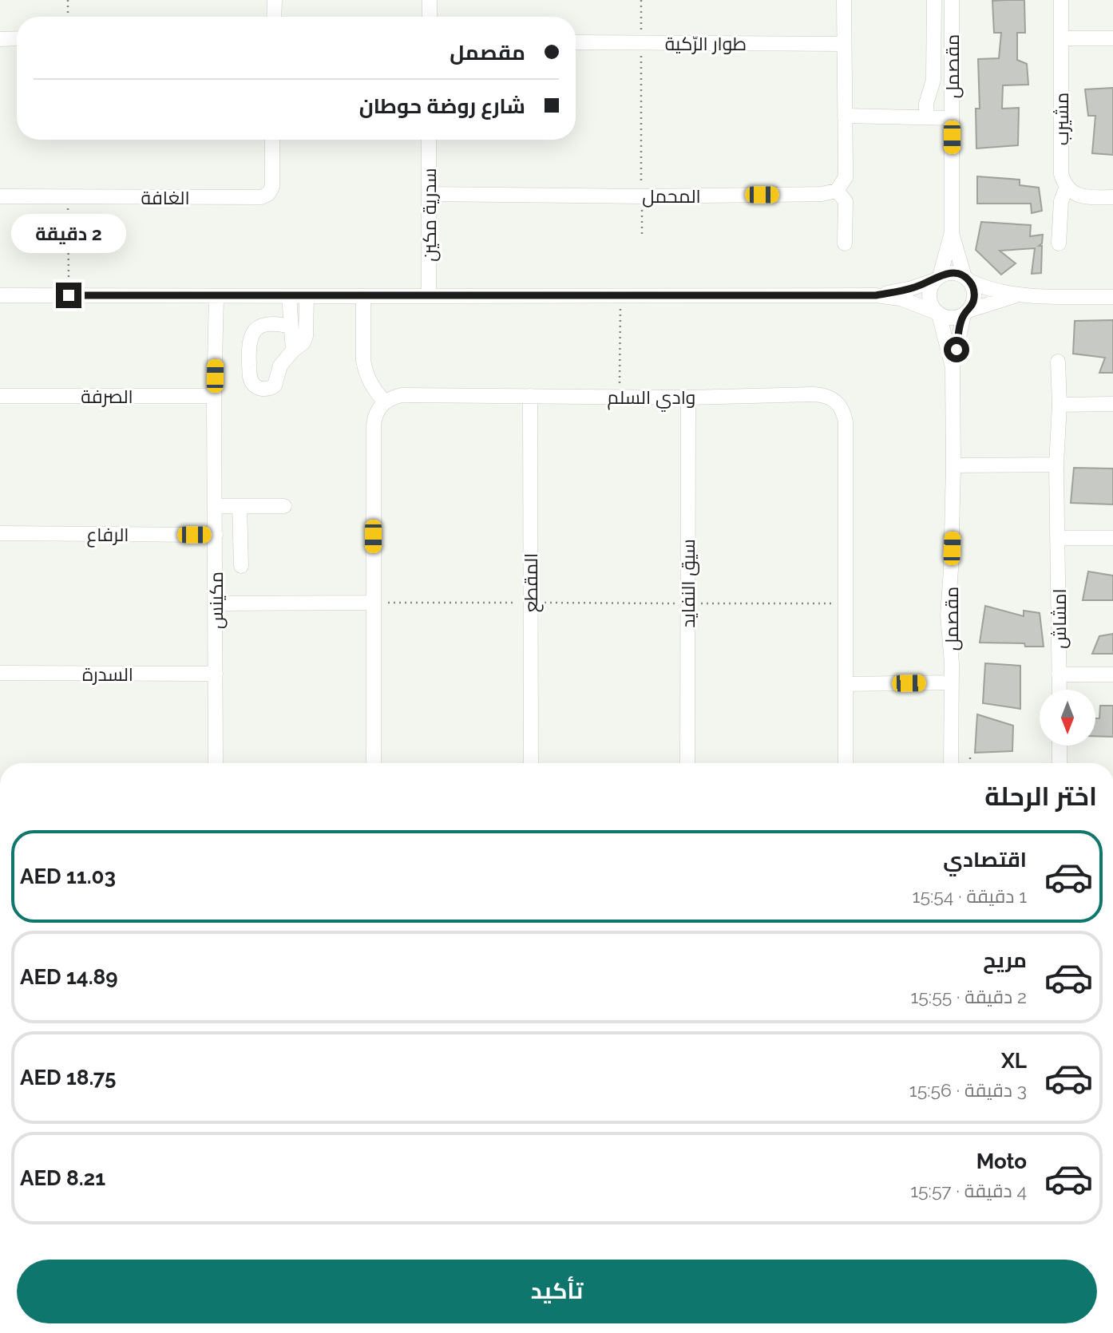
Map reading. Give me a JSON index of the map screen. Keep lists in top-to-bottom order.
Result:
{
  "streets": {
    "street": [
      "طوار الرّكية",
      "مقصمل",
      "مشيرب",
      "المحمل",
      "الغافة",
      "سدرية مكين",
      "الصرفة",
      "وادي السلم",
      "الرفاع",
      "المقطع",
      "سيق النفايد",
      "مكينس",
      "امشاش",
      "السدرة"
    ]
  },
  "crossings": [
    ["المحمل", "سدرية مكين"],
    ["الصرفة", "مكينس"],
    ["وادي السلم", "المقطع"],
    ["وادي السلم", "سيق النفايد"],
    ["الرفاع", "مكينس"],
    ["مكينس", "السدرة"]
  ],
  "north": "bottom",
  "page": {
    "banner": ["مقصمل", "شارع روضة حوطان"],
    "bubble": "2 دقيقة",
    "heading": "اختر الرحلة",
    "list": [
      {
        "name": "اقتصادي",
        "note": "1 دقيقة · 15:54",
        "value": "AED 11.03"
      },
      {
        "name": "مريح",
        "note": "2 دقيقة · 15:55",
        "value": "AED 14.89"
      },
      {
        "name": "XL",
        "note": "3 دقيقة · 15:56",
        "value": "AED 18.75"
      },
      {
        "name": "Moto",
        "note": "4 دقيقة · 15:57",
        "value": "AED 8.21"
      }
    ],
    "buttons": "تأكيد"
  }
}
